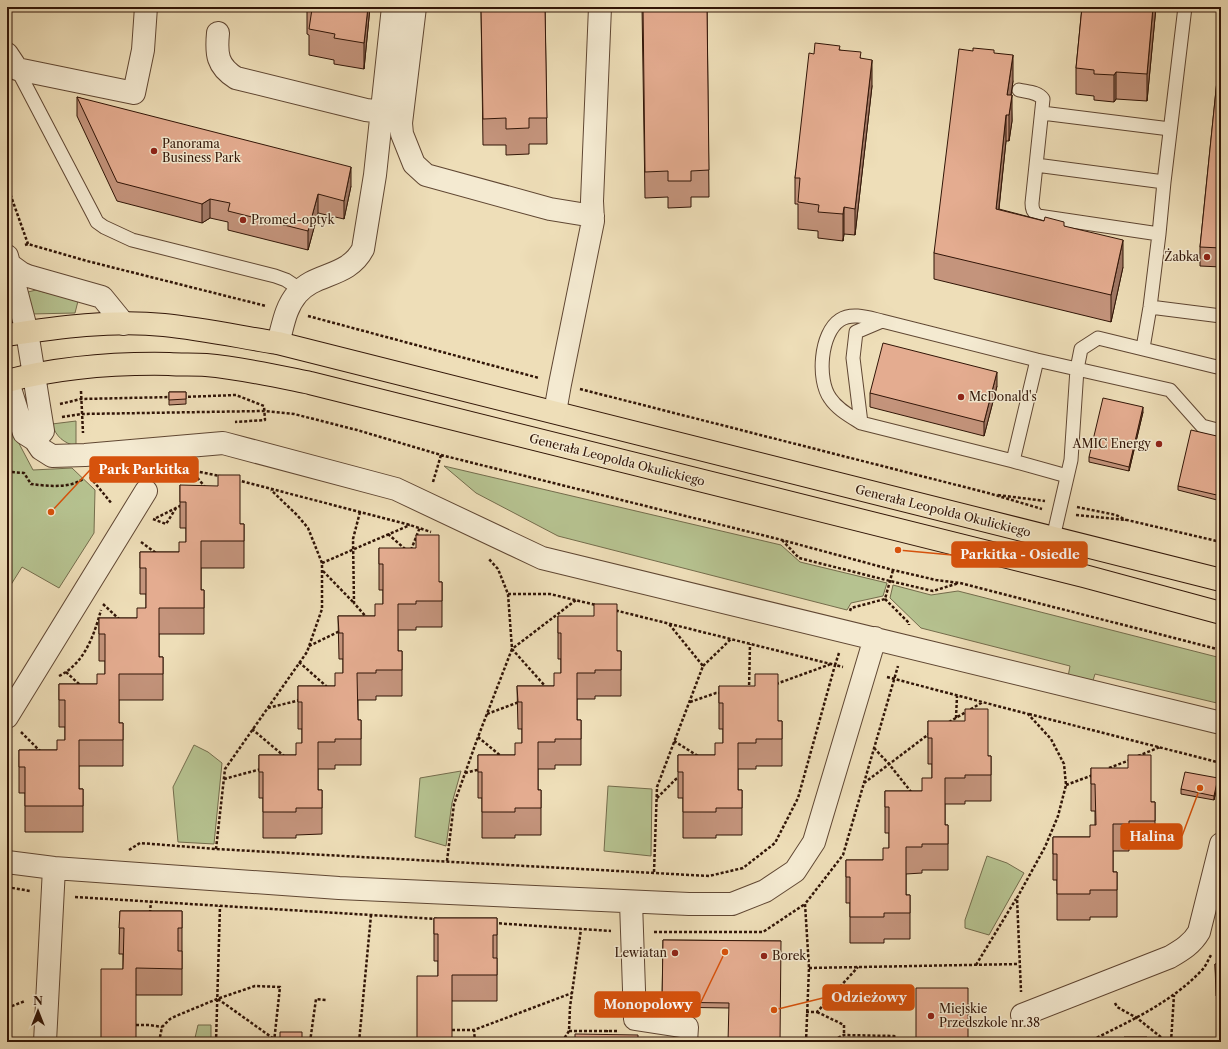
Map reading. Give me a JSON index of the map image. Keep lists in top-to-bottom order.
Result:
{
  "streets": {
    "main road": ["Generała Leopolda Okulickiego"]
  },
  "places": [
    "Panorama Business Park",
    "Promed-optyk",
    "Żabka",
    "McDonald's",
    "AMIC Energy",
    "Park Parkitka",
    "Parkitka - Osiedle",
    "Halina",
    "Monopolowy",
    "Lewiatan",
    "Borek",
    "Odzieżowy",
    "Miejskie Przedszkole nr 38"
  ],
  "north": "top"
}
